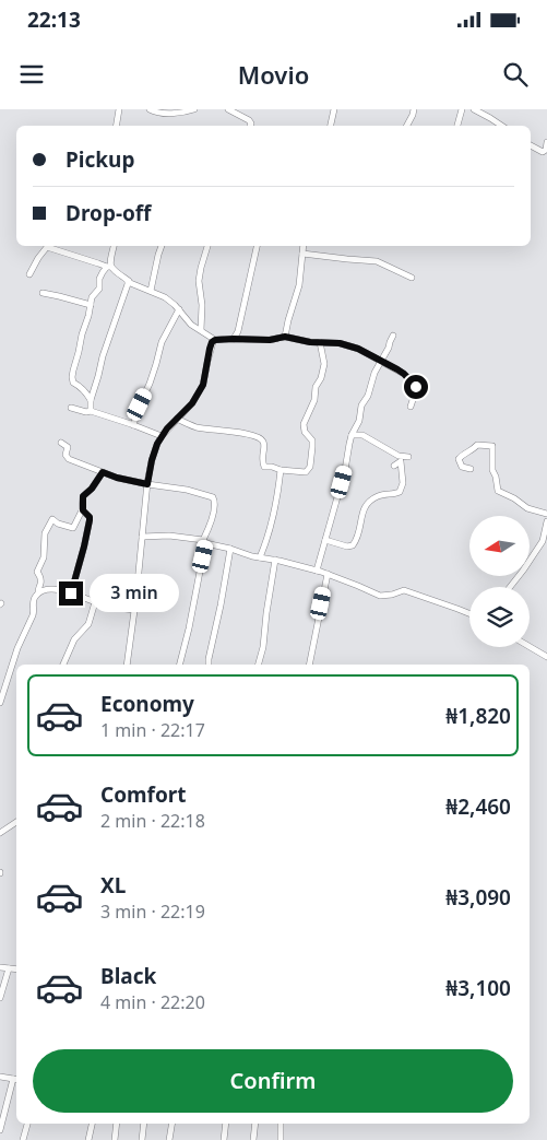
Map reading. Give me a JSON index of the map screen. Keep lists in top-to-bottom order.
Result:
{
  "north": "left",
  "page": {
    "status": "22:13",
    "header": "Movio",
    "banner": ["Pickup", "Drop-off"],
    "bubble": "3 min",
    "list": [
      {
        "name": "Economy",
        "note": "1 min · 22:17",
        "value": "₦1,820"
      },
      {
        "name": "Comfort",
        "note": "2 min · 22:18",
        "value": "₦2,460"
      },
      {
        "name": "XL",
        "note": "3 min · 22:19",
        "value": "₦3,090"
      },
      {
        "name": "Black",
        "note": "4 min · 22:20",
        "value": "₦3,100"
      }
    ],
    "buttons": "Confirm"
  }
}
